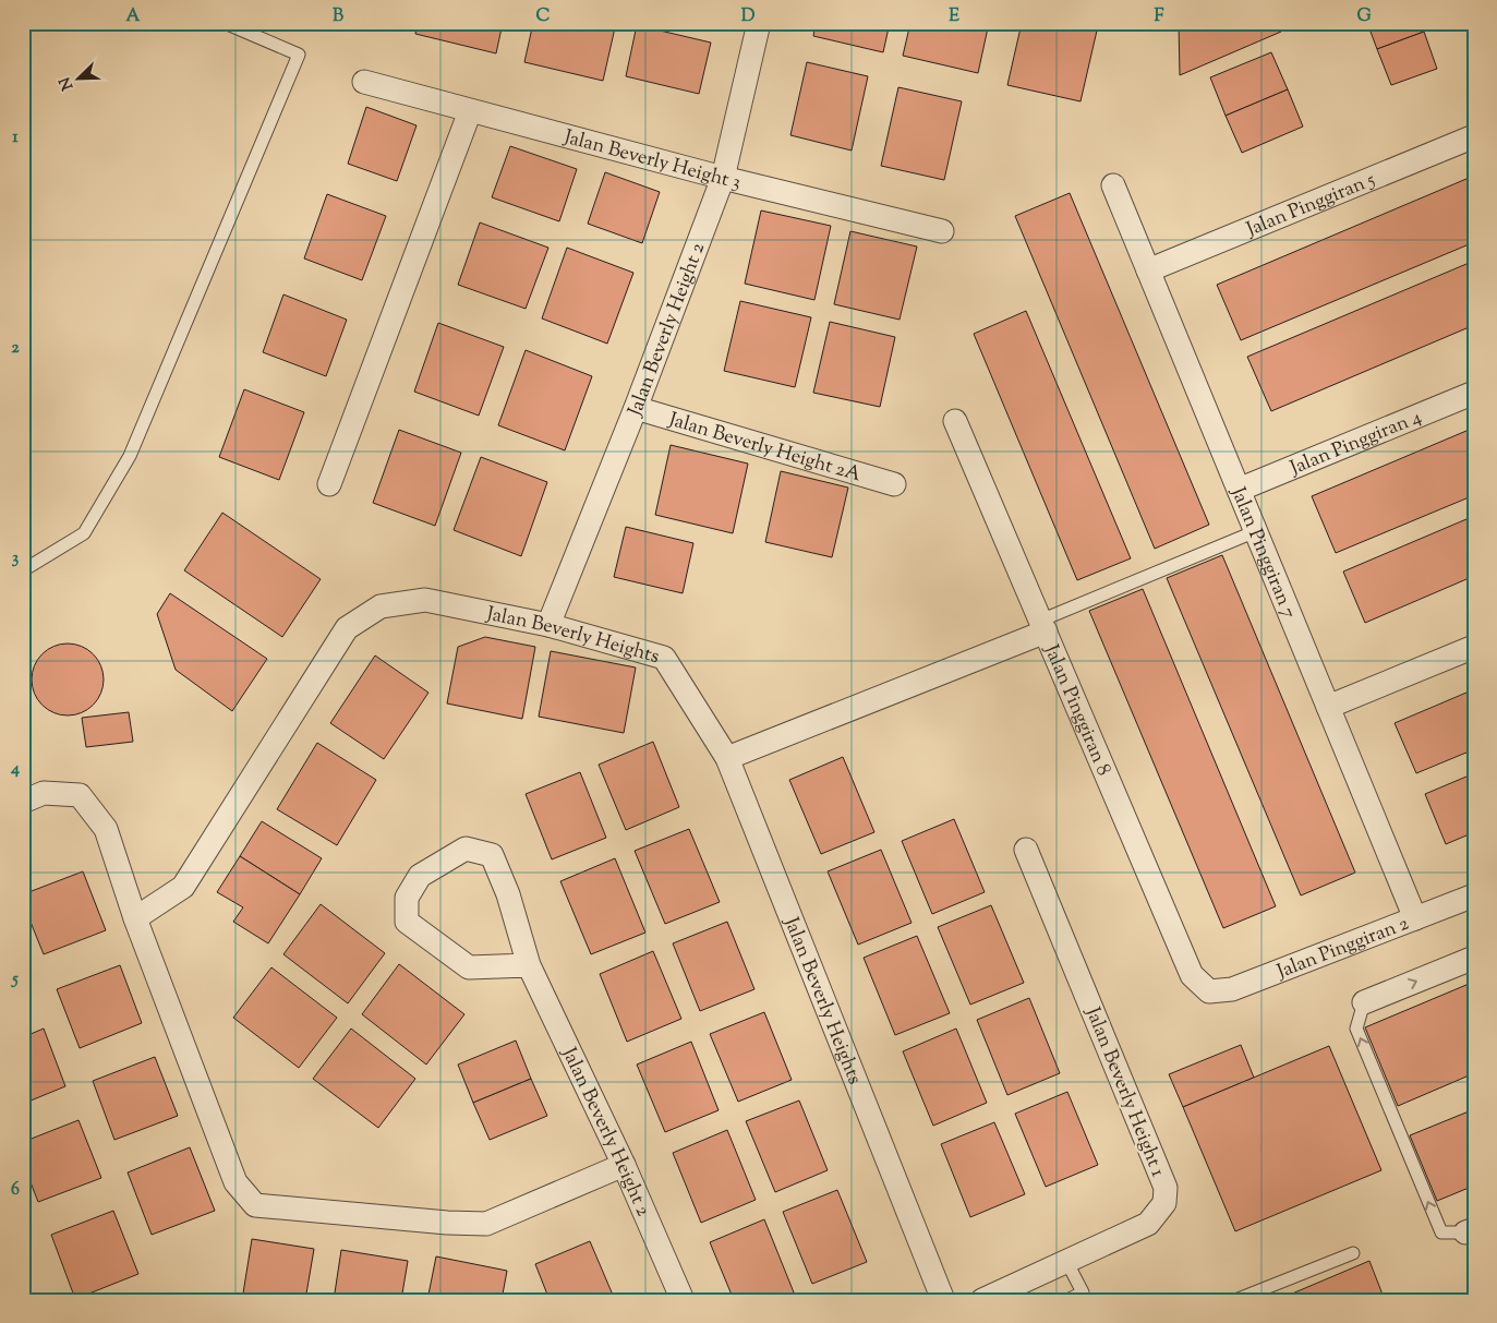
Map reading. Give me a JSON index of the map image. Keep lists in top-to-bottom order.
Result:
{
  "streets": {
    "street": [
      "Jalan Beverly Height 3",
      "Jalan Pinggiran 5",
      "Jalan Beverly Height 2",
      "Jalan Pinggiran 4",
      "Jalan Beverly Height 2A",
      "Jalan Pinggiran 7",
      "Jalan Beverly Heights",
      "Jalan Pinggiran 8",
      "Jalan Pinggiran 2",
      "Jalan Beverly Height 1"
    ]
  },
  "crossings": [
    ["Jalan Beverly Height 3", "Jalan Beverly Height 2"],
    ["Jalan Pinggiran 5", "Jalan Pinggiran 7"],
    ["Jalan Beverly Height 2", "Jalan Beverly Height 2A"],
    ["Jalan Beverly Height 2", "Jalan Beverly Heights"],
    ["Jalan Pinggiran 4", "Jalan Pinggiran 7"],
    ["Jalan Pinggiran 7", "Jalan Pinggiran 2"],
    ["Jalan Pinggiran 8", "Jalan Pinggiran 2"]
  ],
  "north": "bottom left",
  "grid": {
    "columns": [
      "A",
      "B",
      "C",
      "D",
      "E",
      "F",
      "G"
    ],
    "rows": [
      "1",
      "2",
      "3",
      "4",
      "5",
      "6"
    ]
  }
}
